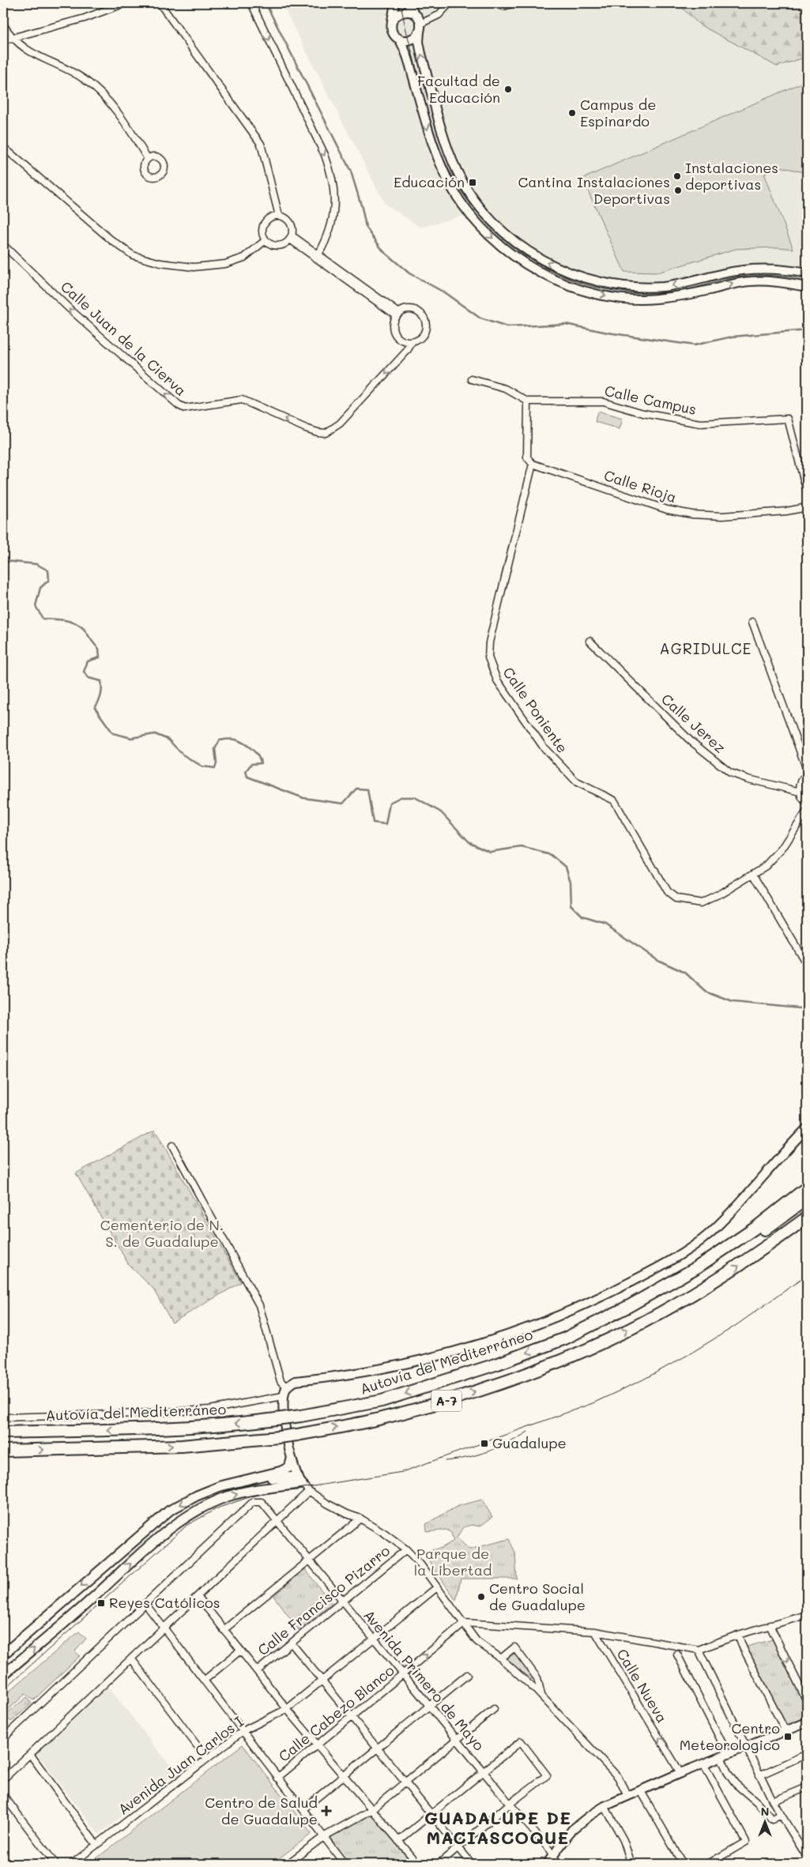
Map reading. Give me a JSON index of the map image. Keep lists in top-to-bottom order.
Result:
{
  "streets": {
    "highway": ["Autovía del Mediterráneo", "A-7"],
    "street": [
      "Calle Juan de la Cierva",
      "Calle Campus",
      "Calle Rioja",
      "Calle Poniente",
      "Calle Jerez",
      "Calle Francisco Pizarro",
      "Avenida Primero de Mayo",
      "Calle Nueva",
      "Calle Cabezo Blanco",
      "Avenida Juan Carlos I"
    ]
  },
  "crossings": [
    ["Calle Rioja", "Calle Poniente"],
    ["Calle Francisco Pizarro", "Avenida Primero de Mayo"],
    ["Avenida Primero de Mayo", "Calle Cabezo Blanco"],
    ["Avenida Primero de Mayo", "Avenida Juan Carlos I"]
  ],
  "one_way": ["Calle Juan de la Cierva"],
  "districts": ["AGRIDULCE", "GUADALUPE DE MACIASCOQUE"],
  "parks": ["Cementerio de N. S. de Guadalupe", "Parque de la Libertad"],
  "places": {
    "other": [
      "Facultad de Educación",
      "Campus de Espinardo",
      "Instalaciones deportivas",
      "Cantina Instalaciones Deportivas",
      "Centro Social de Guadalupe"
    ],
    "transit": [
      "Educación",
      "Guadalupe",
      "Reyes Católicos",
      "Centro Meteorologico"
    ],
    "health": ["Centro de Salud de Guadalupe"]
  },
  "north": "top"
}
